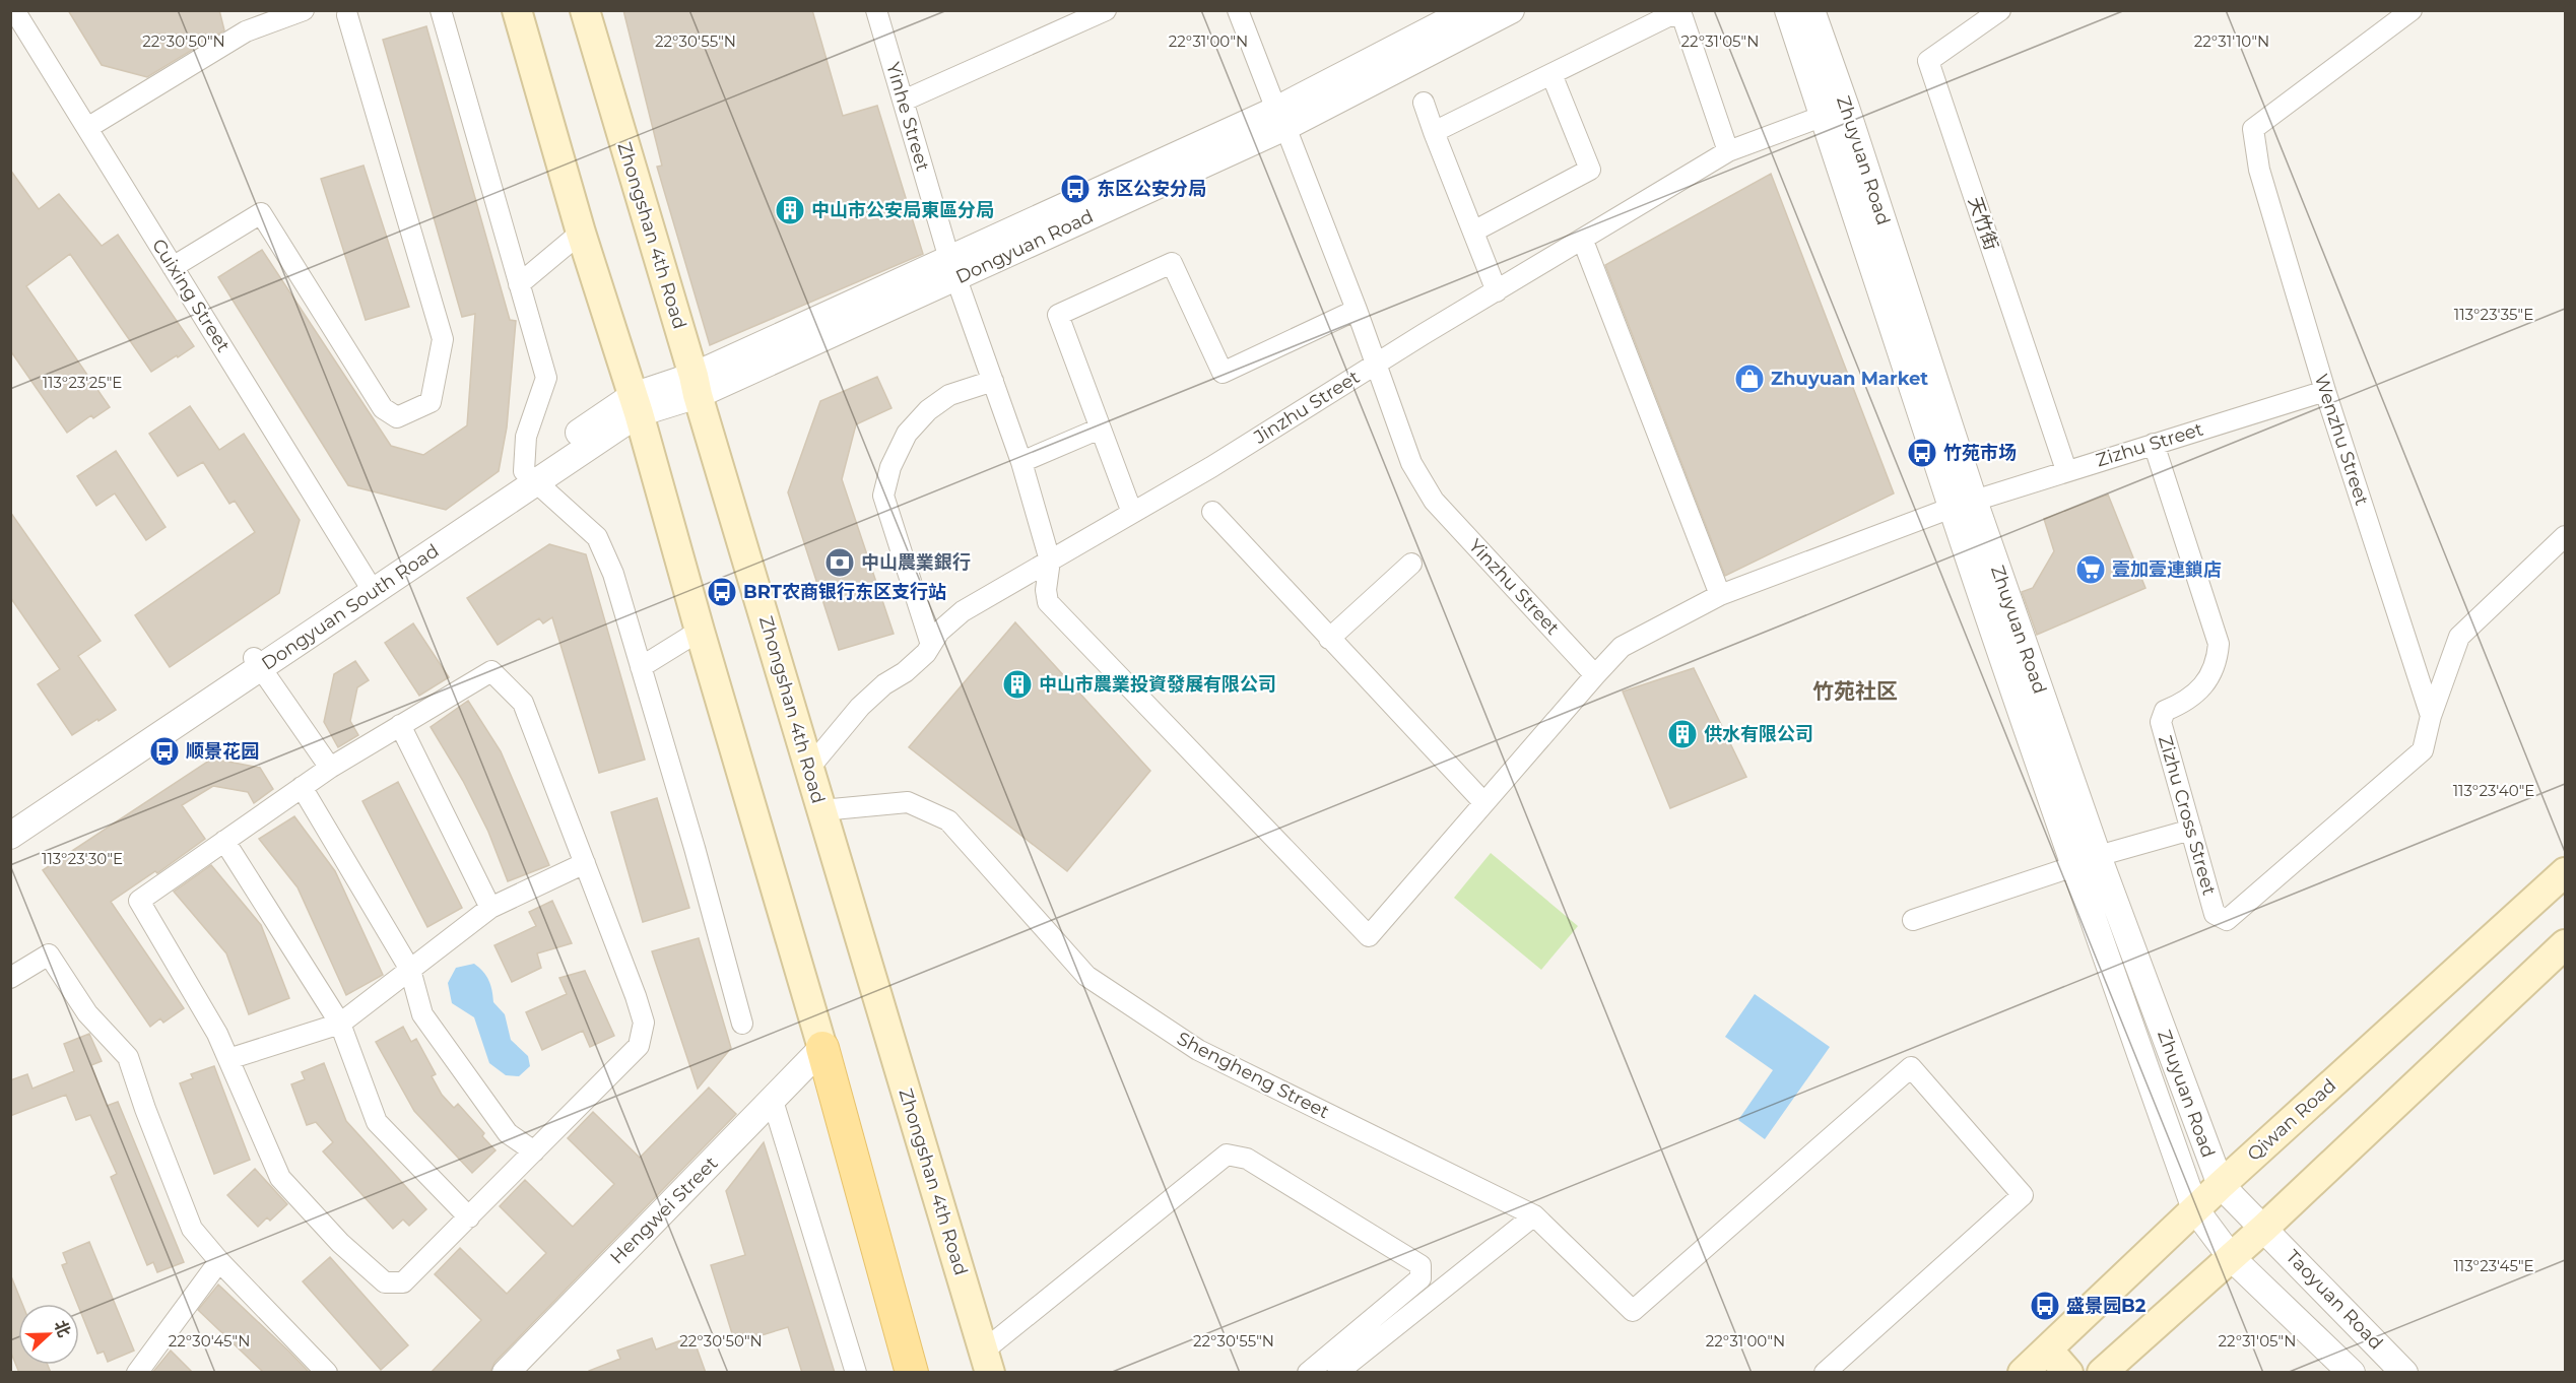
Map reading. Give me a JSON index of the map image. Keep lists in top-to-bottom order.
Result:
{
  "streets": {
    "main road": ["Zhongshan 4th Road", "Qiwan Road"],
    "street": [
      "Yinhe Street",
      "Zhuyuan Road",
      "天竹街",
      "Dongyuan Road",
      "Cuixing Street",
      "Jinzhu Street",
      "Wenzhu Street",
      "Zizhu Street",
      "Yinzhu Street",
      "Dongyuan South Road",
      "Zizhu Cross Street",
      "Shengheng Street",
      "Hengwei Street",
      "Taoyuan Road"
    ]
  },
  "crossings": [
    ["Yinhe Street", "Dongyuan Road"],
    ["Yinhe Street", "Jinzhu Street"],
    ["Zhuyuan Road", "Jinzhu Street"],
    ["Zhuyuan Road", "Zizhu Street"],
    ["Zhuyuan Road", "Qiwan Road"],
    ["Zhuyuan Road", "Taoyuan Road"],
    ["天竹街", "Zizhu Street"],
    ["Zhongshan 4th Road", "Dongyuan Road"],
    ["Zhongshan 4th Road", "Jinzhu Street"],
    ["Zhongshan 4th Road", "Dongyuan South Road"],
    ["Zhongshan 4th Road", "Shengheng Street"],
    ["Dongyuan Road", "Yinzhu Street"],
    ["Dongyuan Road", "Dongyuan South Road"],
    ["Cuixing Street", "Dongyuan South Road"],
    ["Jinzhu Street", "Yinzhu Street"],
    ["Wenzhu Street", "Zizhu Street"],
    ["Wenzhu Street", "Zizhu Cross Street"],
    ["Zizhu Street", "Zizhu Cross Street"],
    ["Qiwan Road", "Taoyuan Road"]
  ],
  "districts": ["竹苑社区"],
  "places": {
    "bus stop": [
      "东区公安分局",
      "竹苑市场",
      "BRT农商银行东区支行站",
      "顺景花园",
      "盛景园B2"
    ],
    "building": ["中山市公安局東區分局", "中山市農業投資發展有限公司", "供水有限公司"],
    "shop": ["Zhuyuan Market"],
    "bank": ["中山農業銀行"],
    "supermarket": ["壹加壹連鎖店"]
  },
  "north": "right",
  "coordinates": [
    "22°30'50\"N",
    "22°30'55\"N",
    "22°31'00\"N",
    "22°31'05\"N",
    "22°31'10\"N",
    "113°23'35\"E",
    "113°23'25\"E",
    "113°23'40\"E",
    "113°23'30\"E",
    "113°23'45\"E",
    "22°30'45\"N"
  ]
}
